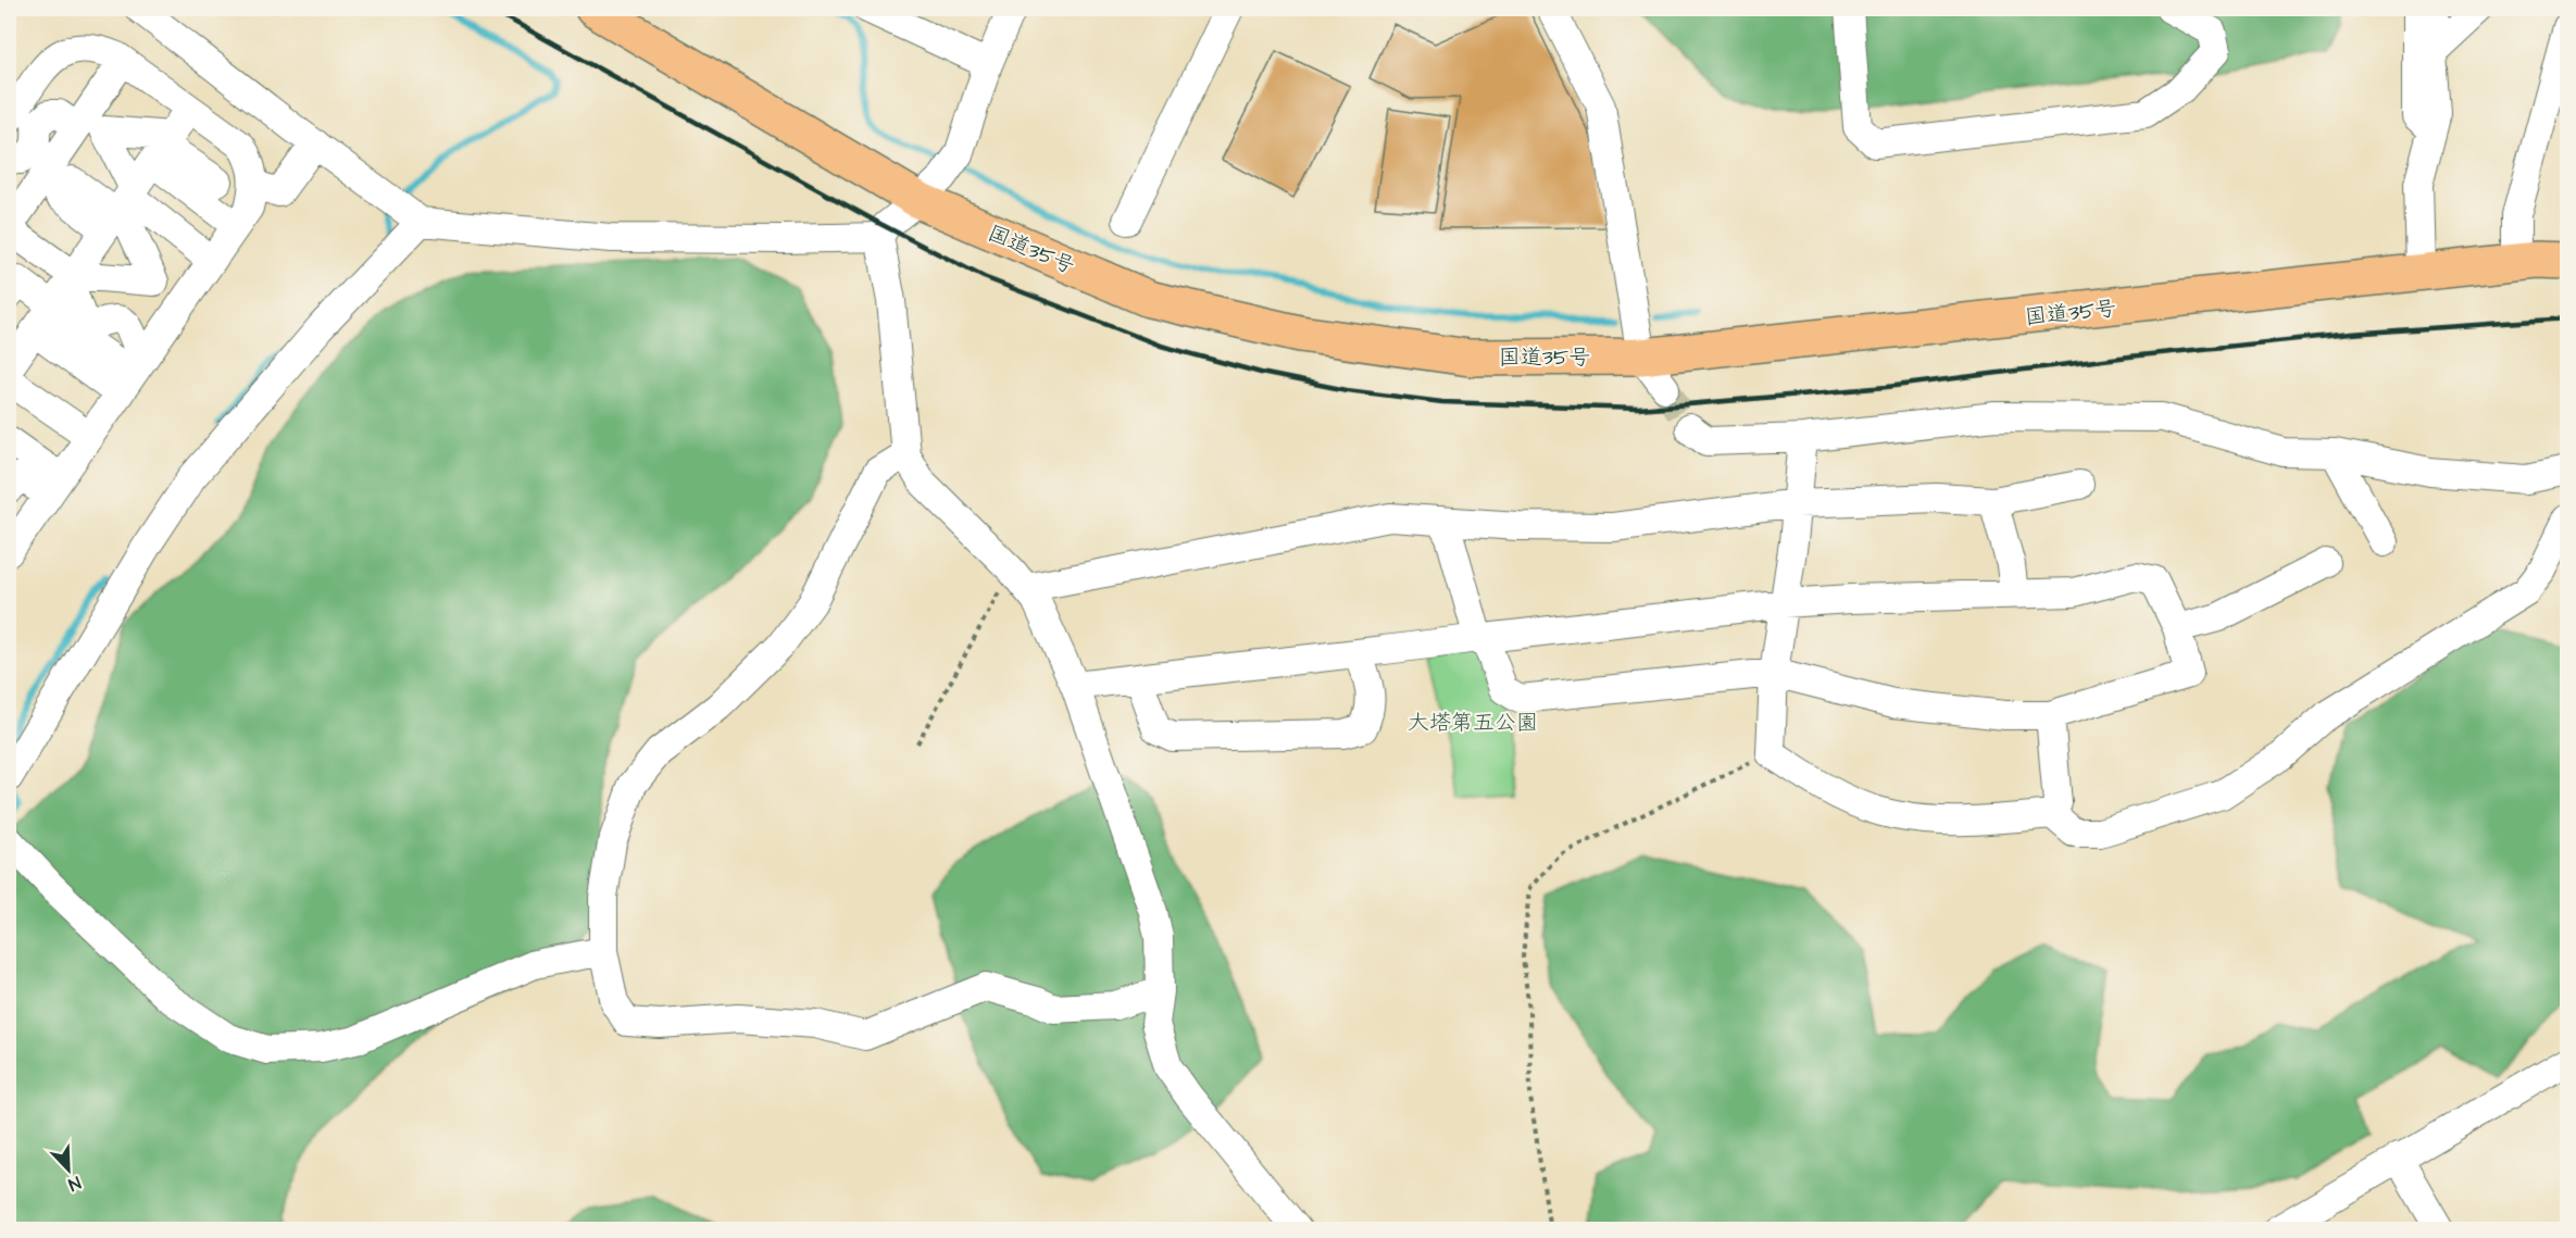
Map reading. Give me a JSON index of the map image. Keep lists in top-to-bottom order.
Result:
{
  "streets": {
    "highway": ["国道35号"]
  },
  "parks": ["大塔第五公園"],
  "north": "bottom right"
}
